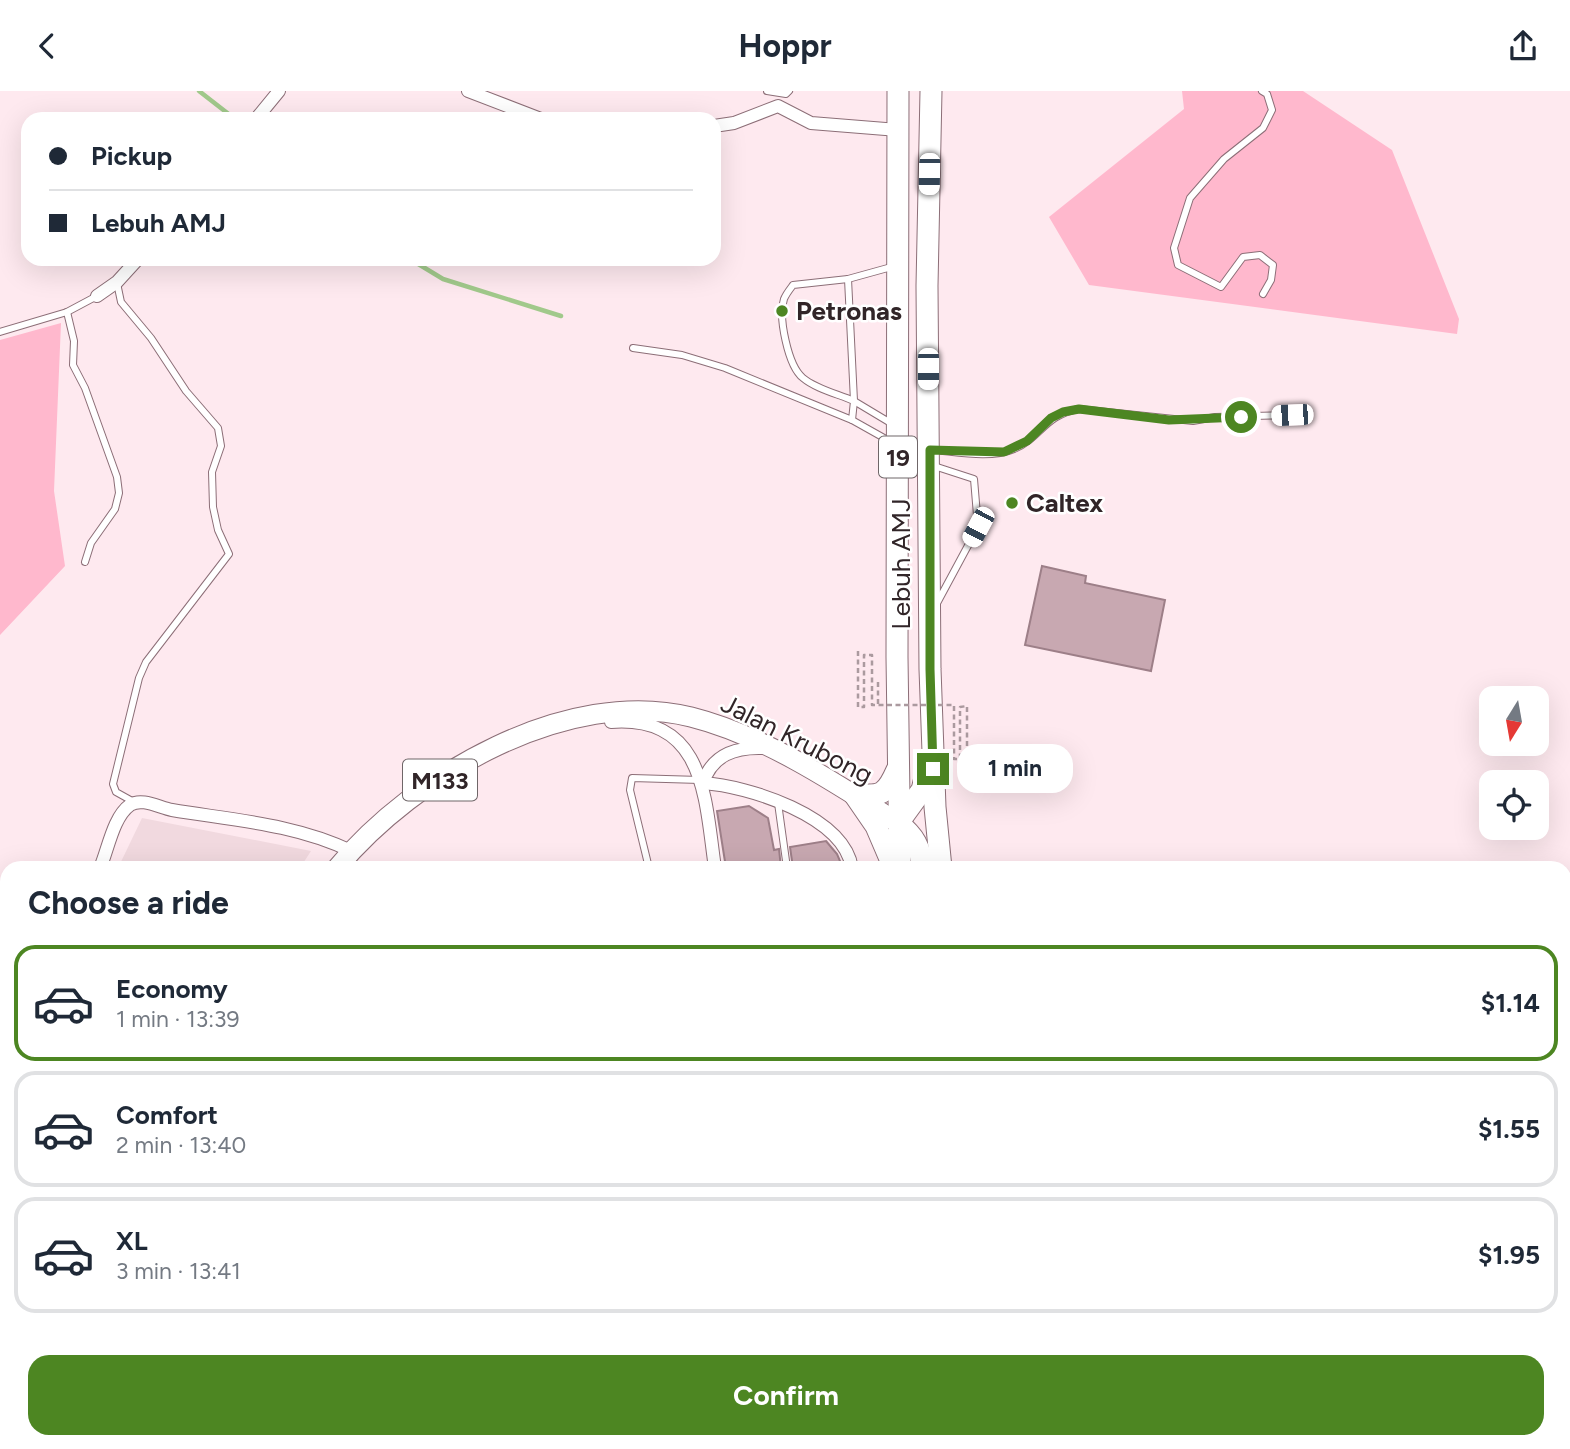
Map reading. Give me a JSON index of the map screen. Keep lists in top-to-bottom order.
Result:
{
  "streets": {
    "highway": ["19", "Lebuh AMJ"],
    "main road": ["Jalan Krubong", "M133"]
  },
  "crossings": [
    ["Lebuh AMJ", "Jalan Krubong"]
  ],
  "places": ["Petronas", "Caltex"],
  "north": "bottom",
  "page": {
    "header": "Hoppr",
    "banner": ["Pickup", "Lebuh AMJ"],
    "bubble": "1 min",
    "heading": "Choose a ride",
    "list": [
      {
        "name": "Economy",
        "note": "1 min · 13:39",
        "value": "$1.14"
      },
      {
        "name": "Comfort",
        "note": "2 min · 13:40",
        "value": "$1.55"
      },
      {
        "name": "XL",
        "note": "3 min · 13:41",
        "value": "$1.95"
      }
    ],
    "buttons": "Confirm"
  }
}
